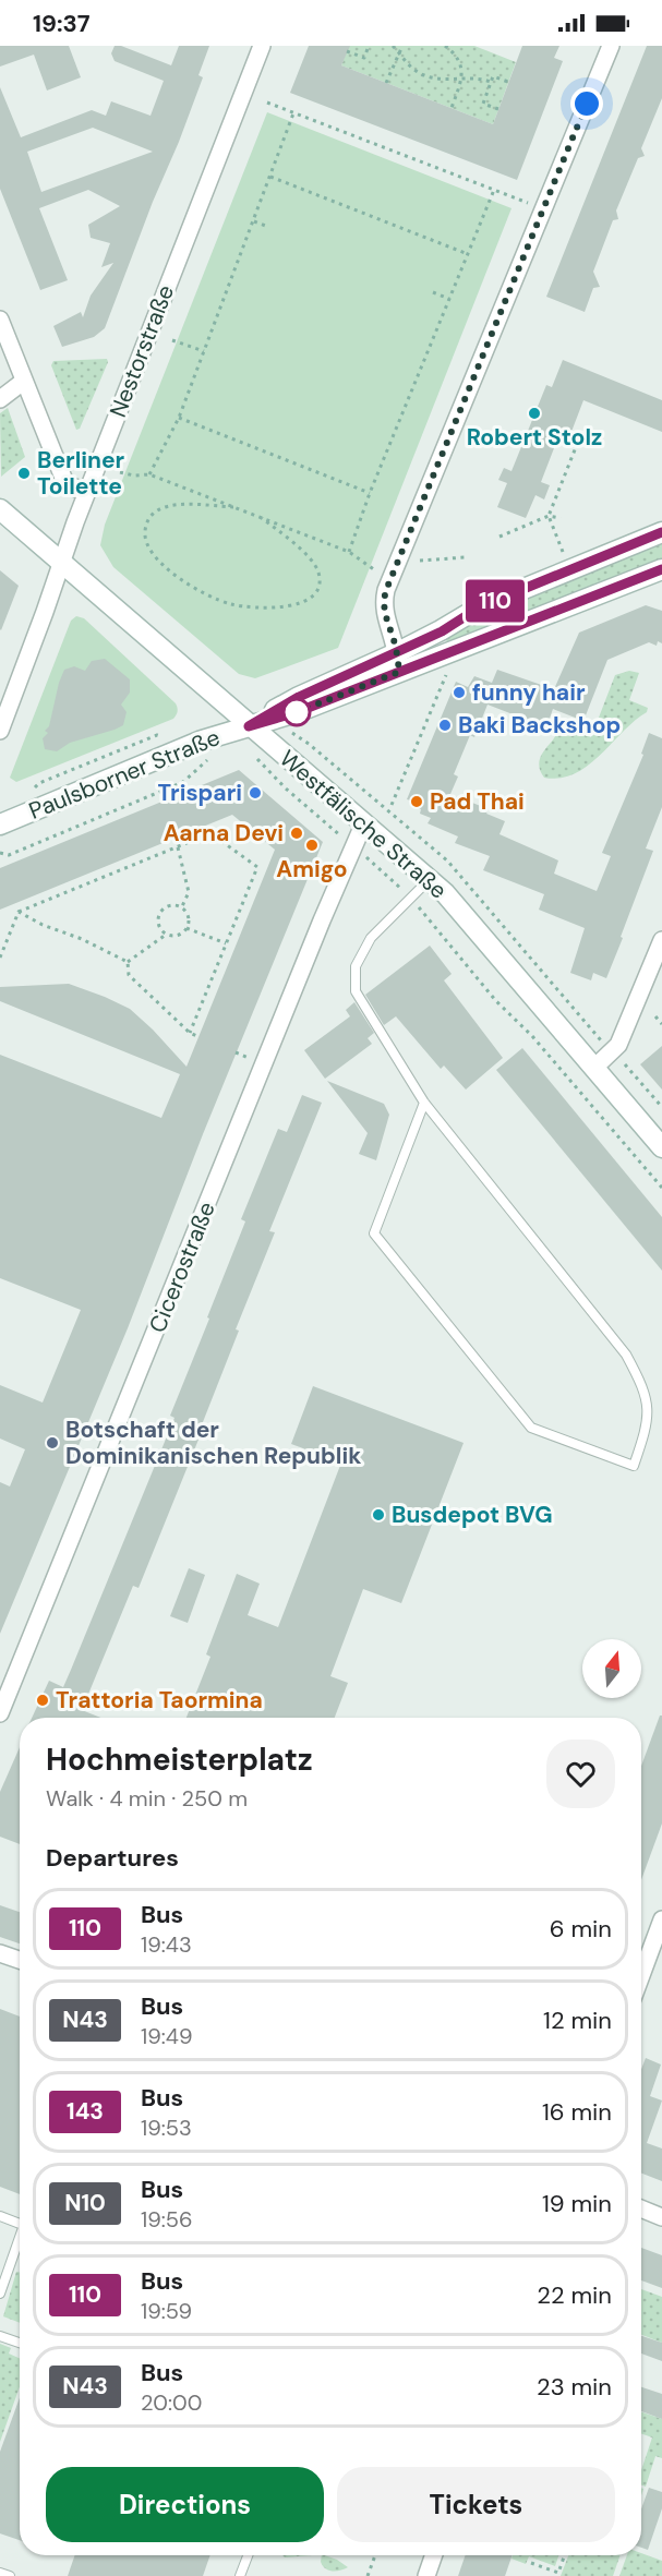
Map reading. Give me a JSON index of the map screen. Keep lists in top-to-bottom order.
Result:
{
  "streets": {
    "street": [
      "Nestorstraße",
      "Paulsborner Straße",
      "Westfälische Straße",
      "Cicerostraße"
    ]
  },
  "crossings": [
    ["Nestorstraße", "Westfälische Straße"],
    ["Paulsborner Straße", "Westfälische Straße"],
    ["Westfälische Straße", "Cicerostraße"]
  ],
  "places": [
    "Robert Stolz",
    "Berliner Toilette",
    "funny hair",
    "Baki Backshop",
    "Trispari",
    "Pad Thai",
    "Aarna Devi",
    "Amigo",
    "Botschaft der Dominikanischen Republik",
    "Busdepot BVG",
    "Trattoria Taormina"
  ],
  "lines": ["bus line 110"],
  "north": "top",
  "page": {
    "status": "19:37",
    "on_map": "110",
    "heading": [
      ["Hochmeisterplatz", "Walk · 4 min · 250 m"],
      "Departures"
    ],
    "list": [
      {
        "mark": "110",
        "name": "Bus",
        "note": "19:43",
        "value": "6 min"
      },
      {
        "mark": "N43",
        "name": "Bus",
        "note": "19:49",
        "value": "12 min"
      },
      {
        "mark": "143",
        "name": "Bus",
        "note": "19:53",
        "value": "16 min"
      },
      {
        "mark": "N10",
        "name": "Bus",
        "note": "19:56",
        "value": "19 min"
      },
      {
        "mark": "110",
        "name": "Bus",
        "note": "19:59",
        "value": "22 min"
      },
      {
        "mark": "N43",
        "name": "Bus",
        "note": "20:00",
        "value": "23 min"
      }
    ],
    "buttons": ["Directions", "Tickets"]
  }
}
